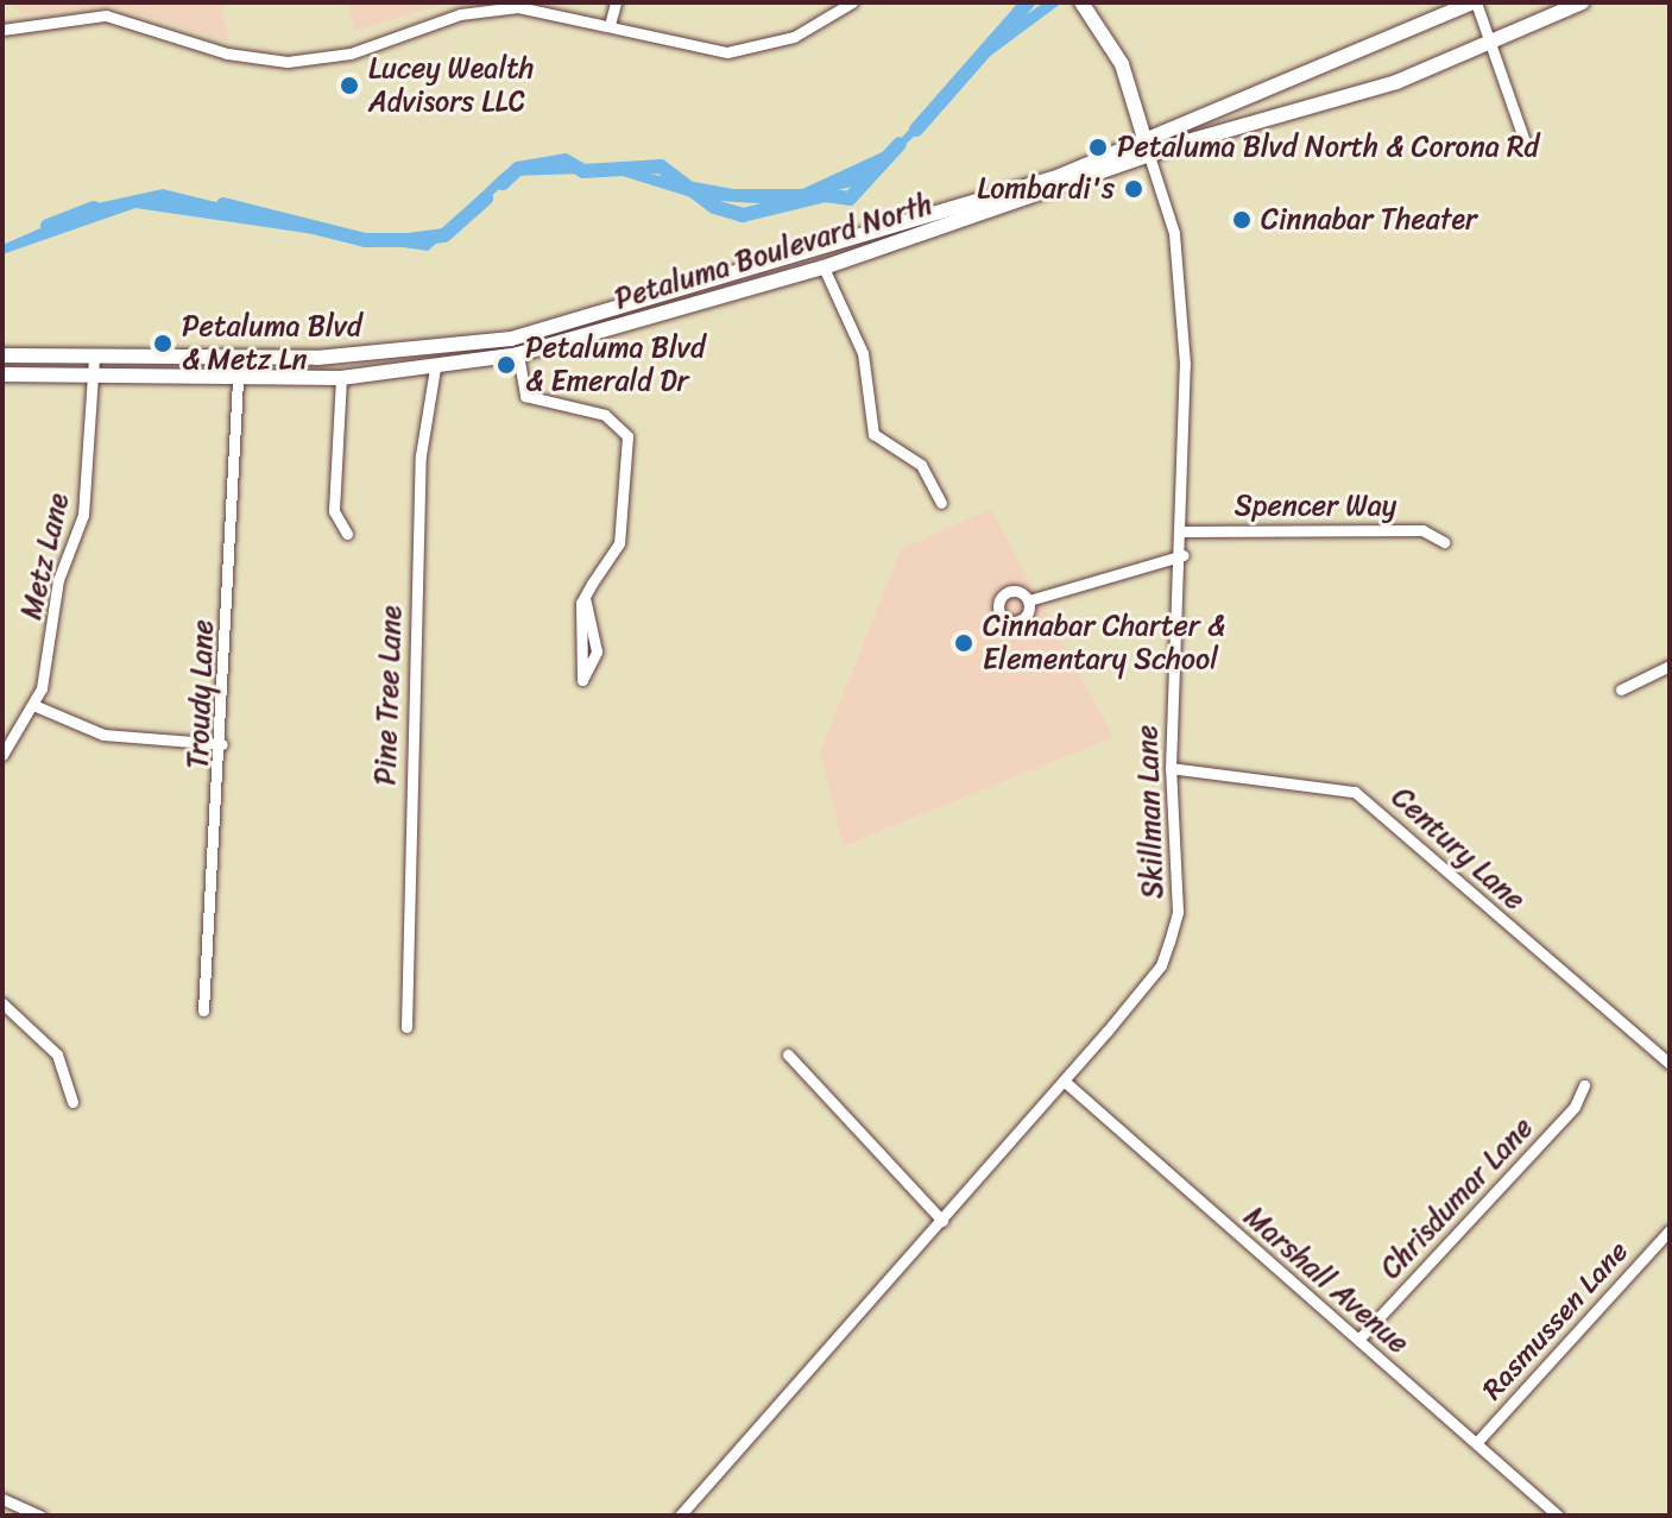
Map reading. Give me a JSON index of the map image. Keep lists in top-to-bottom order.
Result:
{
  "streets": {
    "main road": ["Petaluma Boulevard North"],
    "street": [
      "Spencer Way",
      "Metz Lane",
      "Troudy Lane",
      "Pine Tree Lane",
      "Skillman Lane",
      "Century Lane",
      "Chrisdumar Lane",
      "Marshall Avenue",
      "Rasmussen Lane"
    ]
  },
  "crossings": [
    ["Petaluma Boulevard North", "Metz Lane"],
    ["Petaluma Boulevard North", "Troudy Lane"],
    ["Petaluma Boulevard North", "Pine Tree Lane"],
    ["Petaluma Boulevard North", "Skillman Lane"],
    ["Spencer Way", "Skillman Lane"],
    ["Skillman Lane", "Century Lane"],
    ["Skillman Lane", "Marshall Avenue"],
    ["Chrisdumar Lane", "Marshall Avenue"],
    ["Marshall Avenue", "Rasmussen Lane"]
  ],
  "places": [
    "Lucey Wealth Advisors LLC",
    "Petaluma Blvd North & Corona Rd",
    "Lombardi's",
    "Cinnabar Theater",
    "Petaluma Blvd & Metz Ln",
    "Petaluma Blvd & Emerald Dr",
    "Cinnabar Charter & Elementary School"
  ]
}
